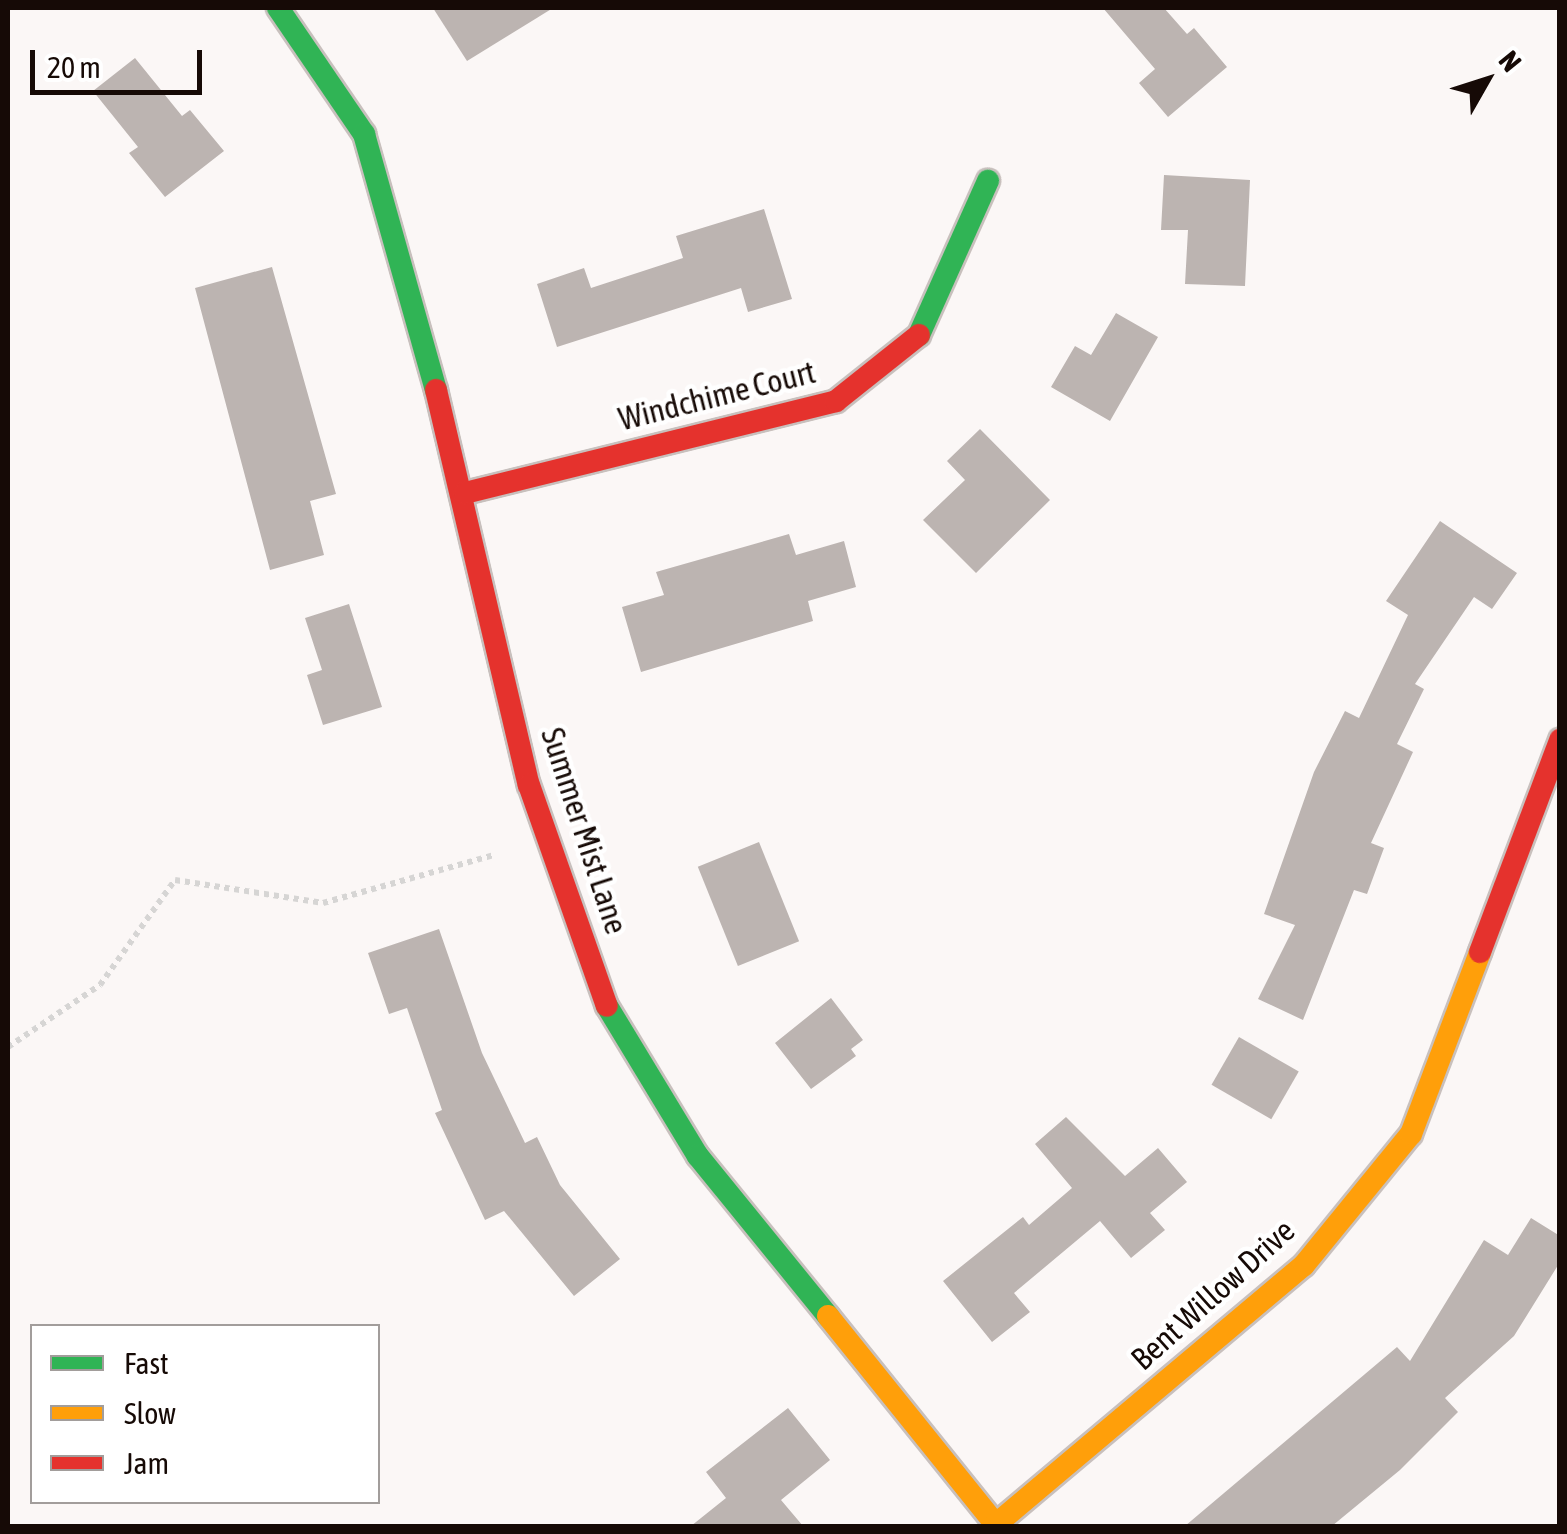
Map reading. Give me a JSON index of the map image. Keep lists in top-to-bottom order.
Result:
{
  "streets": {
    "street": ["Windchime Court", "Summer Mist Lane", "Bent Willow Drive"]
  },
  "crossings": [
    ["Windchime Court", "Summer Mist Lane"],
    ["Summer Mist Lane", "Bent Willow Drive"]
  ],
  "legend": ["Fast", "Slow", "Jam"],
  "scale_bar": "20 m",
  "north": "top right"
}
